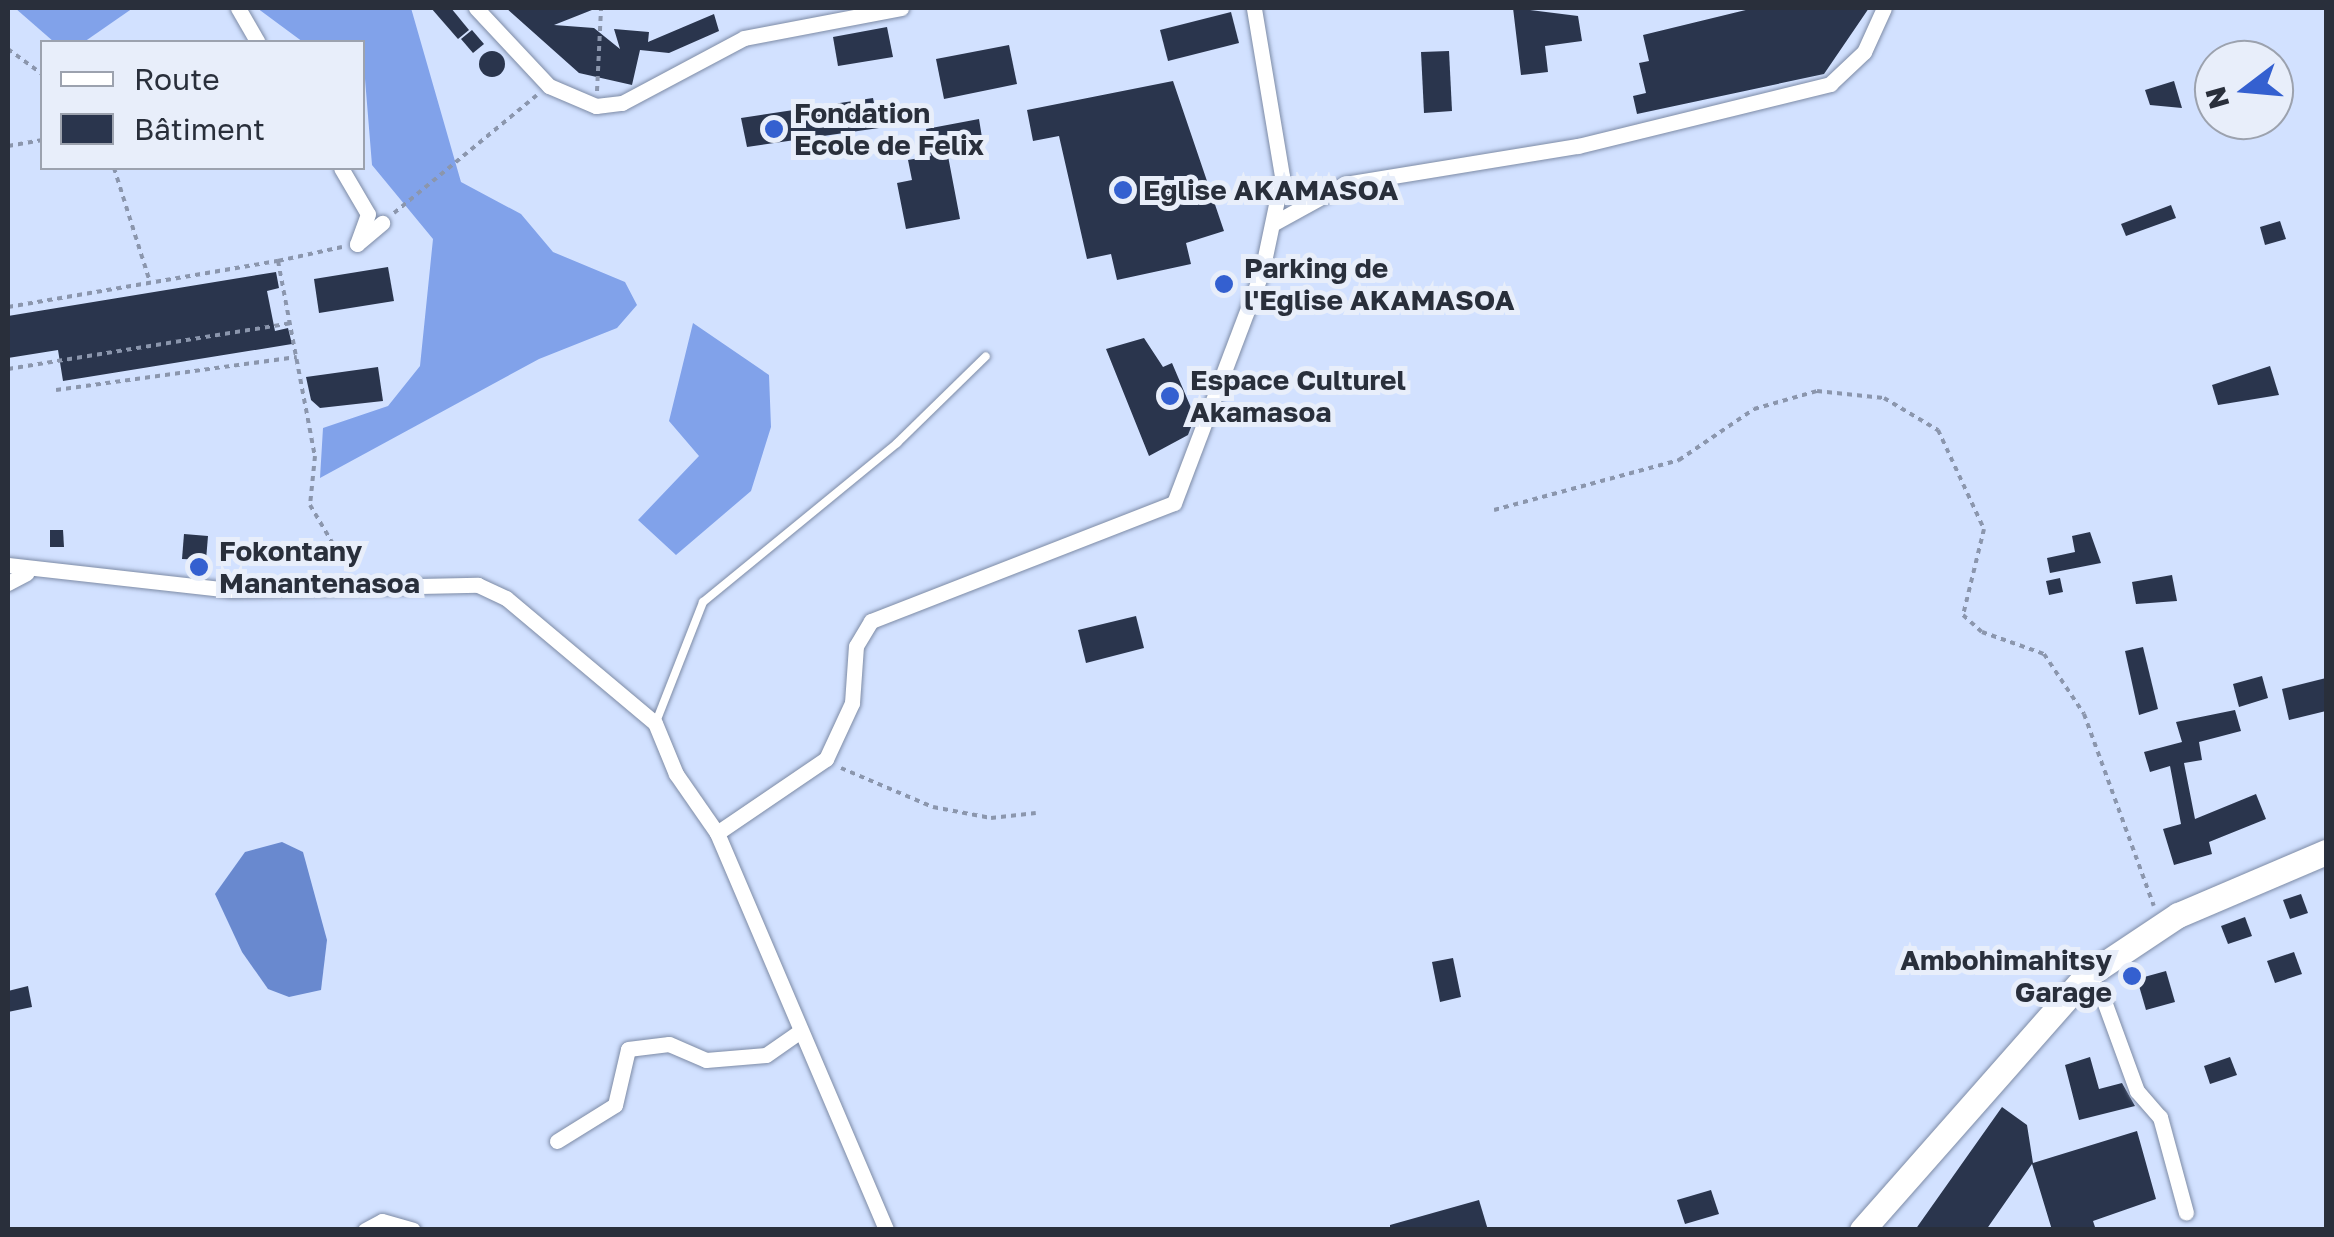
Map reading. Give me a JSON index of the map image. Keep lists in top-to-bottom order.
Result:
{
  "places": [
    "Fondation Ecole de Felix",
    "Eglise AKAMASOA",
    "Parking de l'Eglise AKAMASOA",
    "Espace Culturel Akamasoa",
    "Fokontany Manantenasoa",
    "Ambohimahitsy Garage"
  ],
  "legend": ["Route", "Bâtiment"],
  "north": "left"
}
